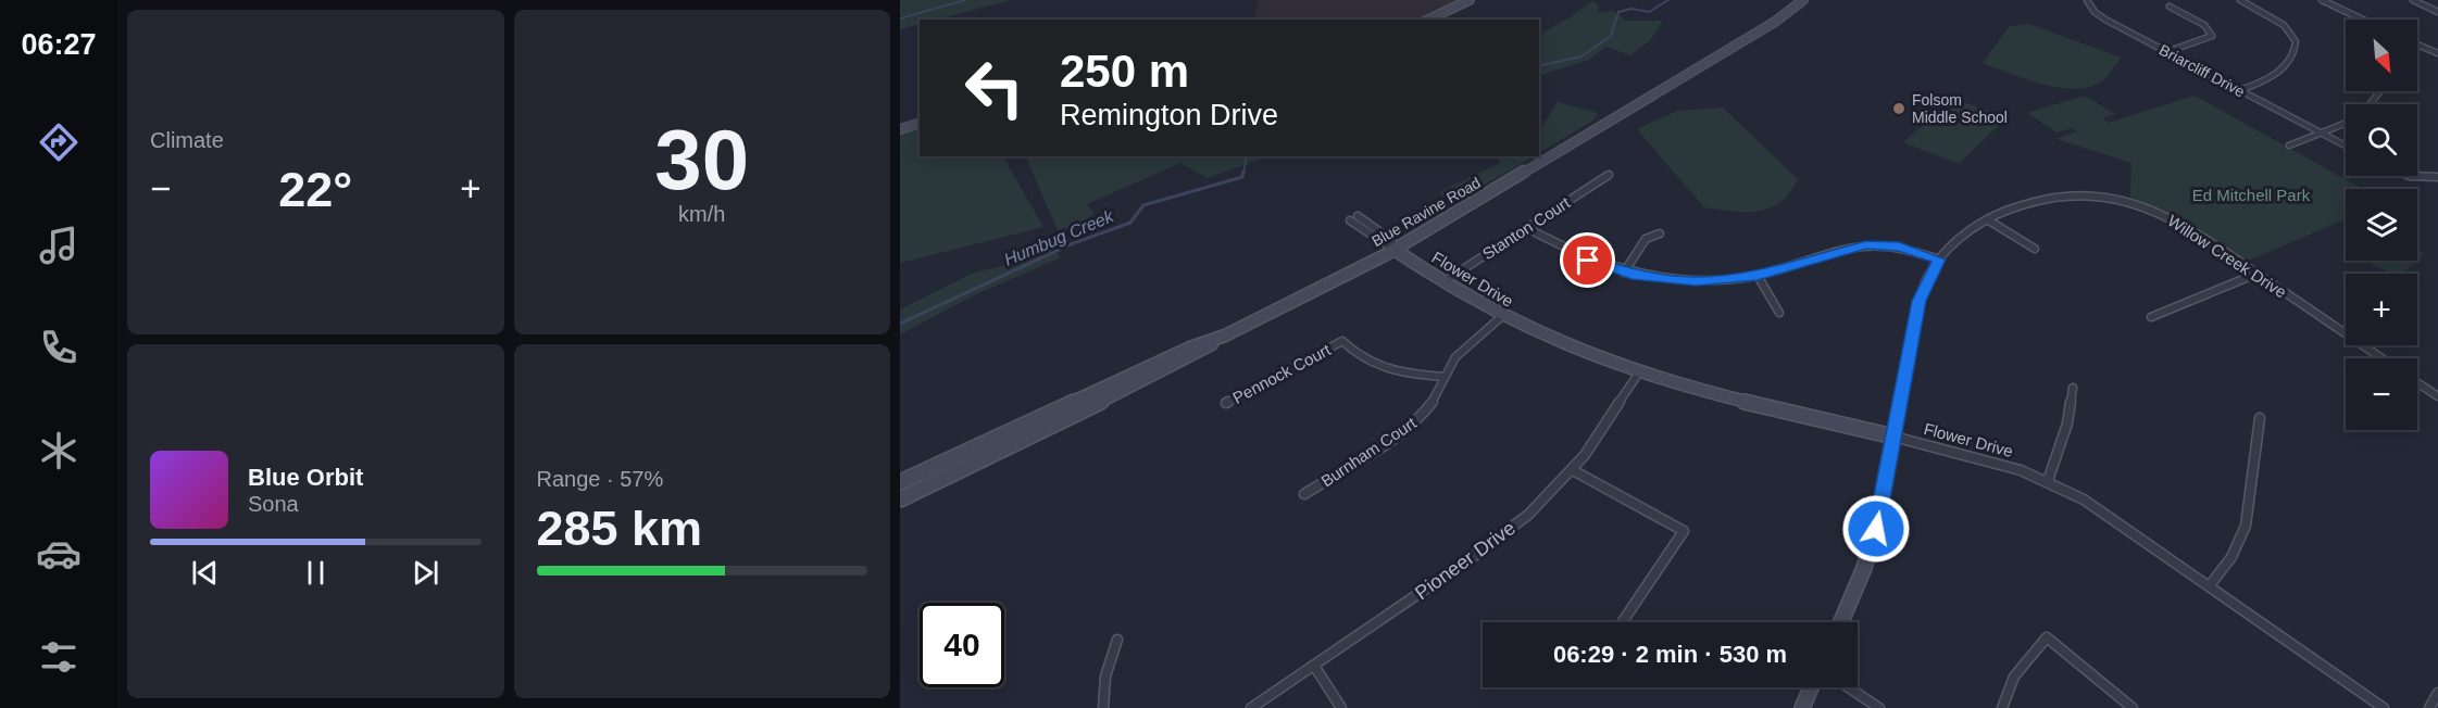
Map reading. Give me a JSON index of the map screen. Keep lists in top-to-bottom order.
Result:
{
  "streets": {
    "main road": ["Blue Ravine Road", "Willow Creek Drive", "Flower Drive"],
    "street": [
      "Briarcliff Drive",
      "Stanton Court",
      "Pennock Court",
      "Burnham Court",
      "Pioneer Drive"
    ]
  },
  "crossings": [
    ["Blue Ravine Road", "Flower Drive"],
    ["Stanton Court", "Flower Drive"],
    ["Willow Creek Drive", "Flower Drive"],
    ["Flower Drive", "Burnham Court"],
    ["Flower Drive", "Pioneer Drive"],
    ["Pennock Court", "Burnham Court"]
  ],
  "water": ["Humbug Creek"],
  "parks": ["Ed Mitchell Park"],
  "places": ["Folsom Middle School"],
  "north": "bottom right",
  "page": {
    "tabs": "06:27",
    "tile": [
      "Climate",
      ["30", "km/h"],
      ["Range · 57%", "285 km"]
    ],
    "map_buttons": ["+", "−"],
    "turn": ["250 m", "Remington Drive"],
    "heat": ["−", "22°", "+"],
    "song": ["Blue Orbit", "Sona"],
    "limit": "40",
    "trip": "06:29 · 2 min · 530 m"
  }
}
